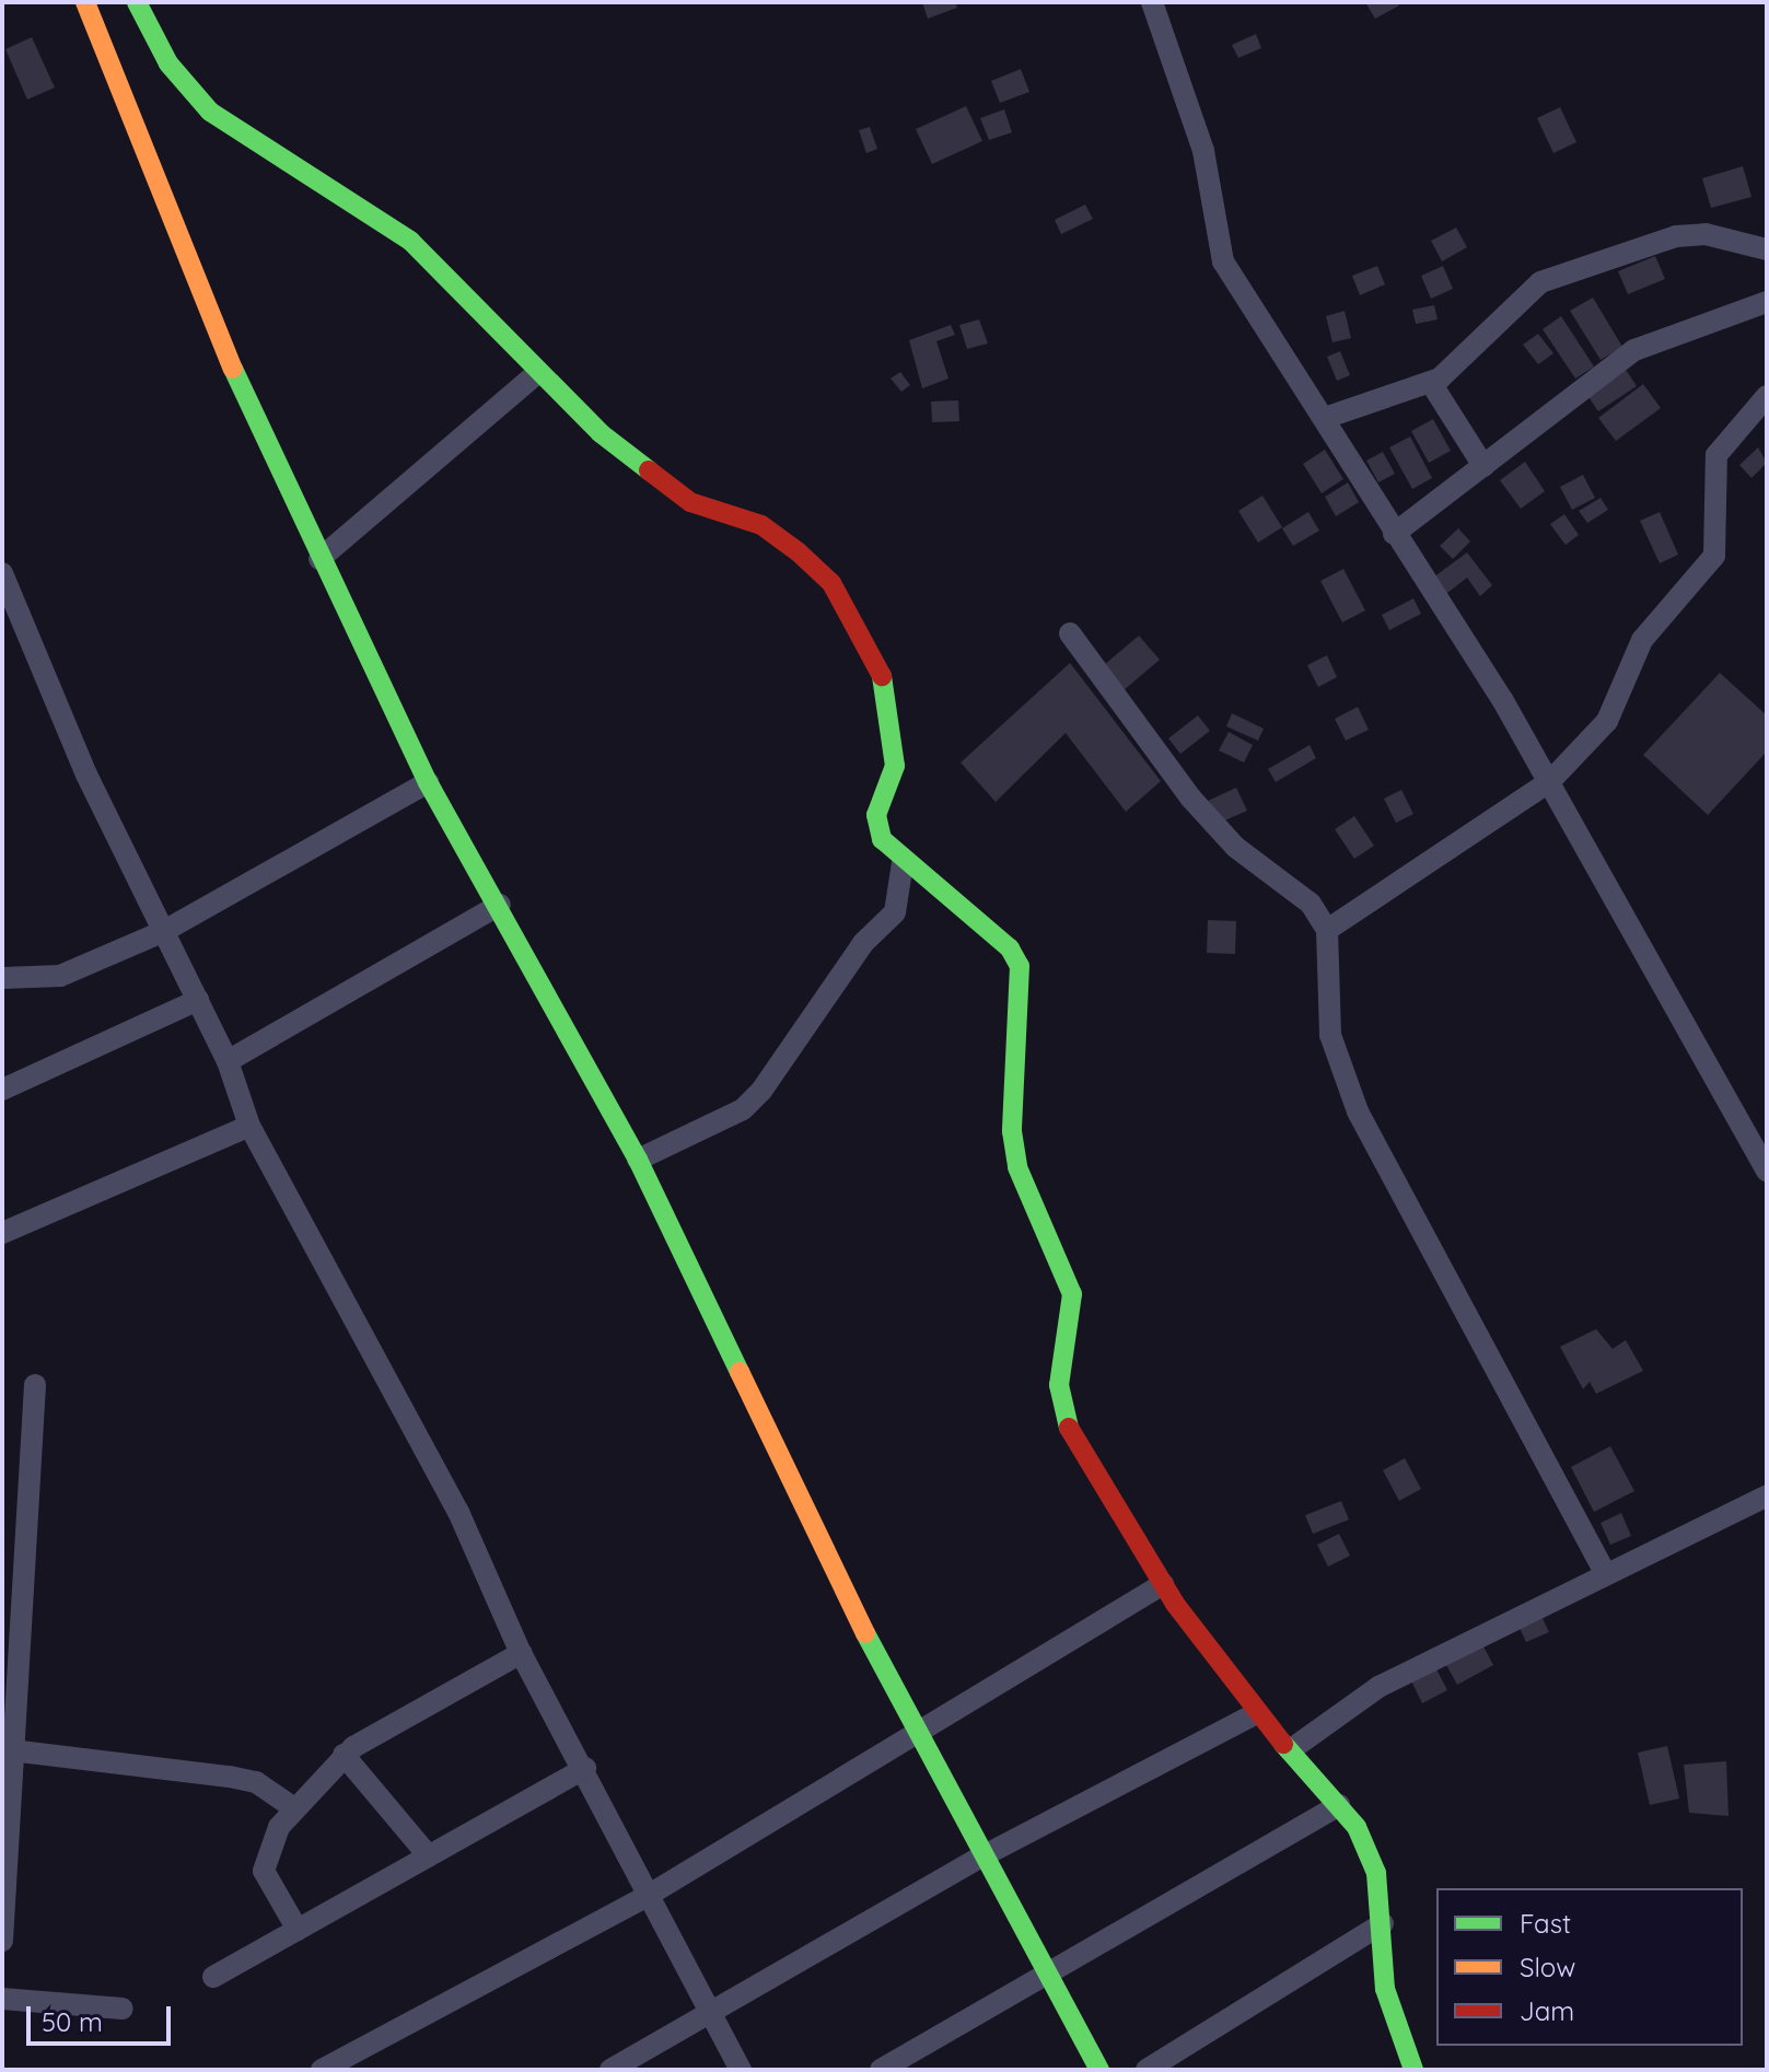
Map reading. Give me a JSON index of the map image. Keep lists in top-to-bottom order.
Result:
{
  "legend": ["Fast", "Slow", "Jam"],
  "scale_bar": "50 m"
}
